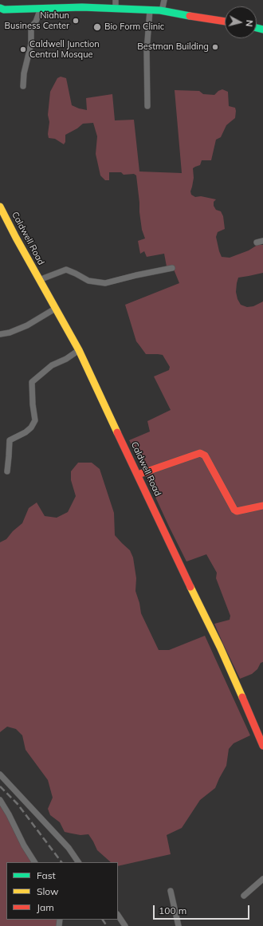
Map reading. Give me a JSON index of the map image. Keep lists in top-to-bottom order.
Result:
{
  "streets": {
    "main road": ["Caldwell Road"]
  },
  "places": [
    "Niahun Business Center",
    "Bio Form Clinic",
    "Bestman Building",
    "Caldwell Junction Central Mosque"
  ],
  "legend": ["Fast", "Slow", "Jam"],
  "scale_bar": "100 m",
  "north": "right"
}
